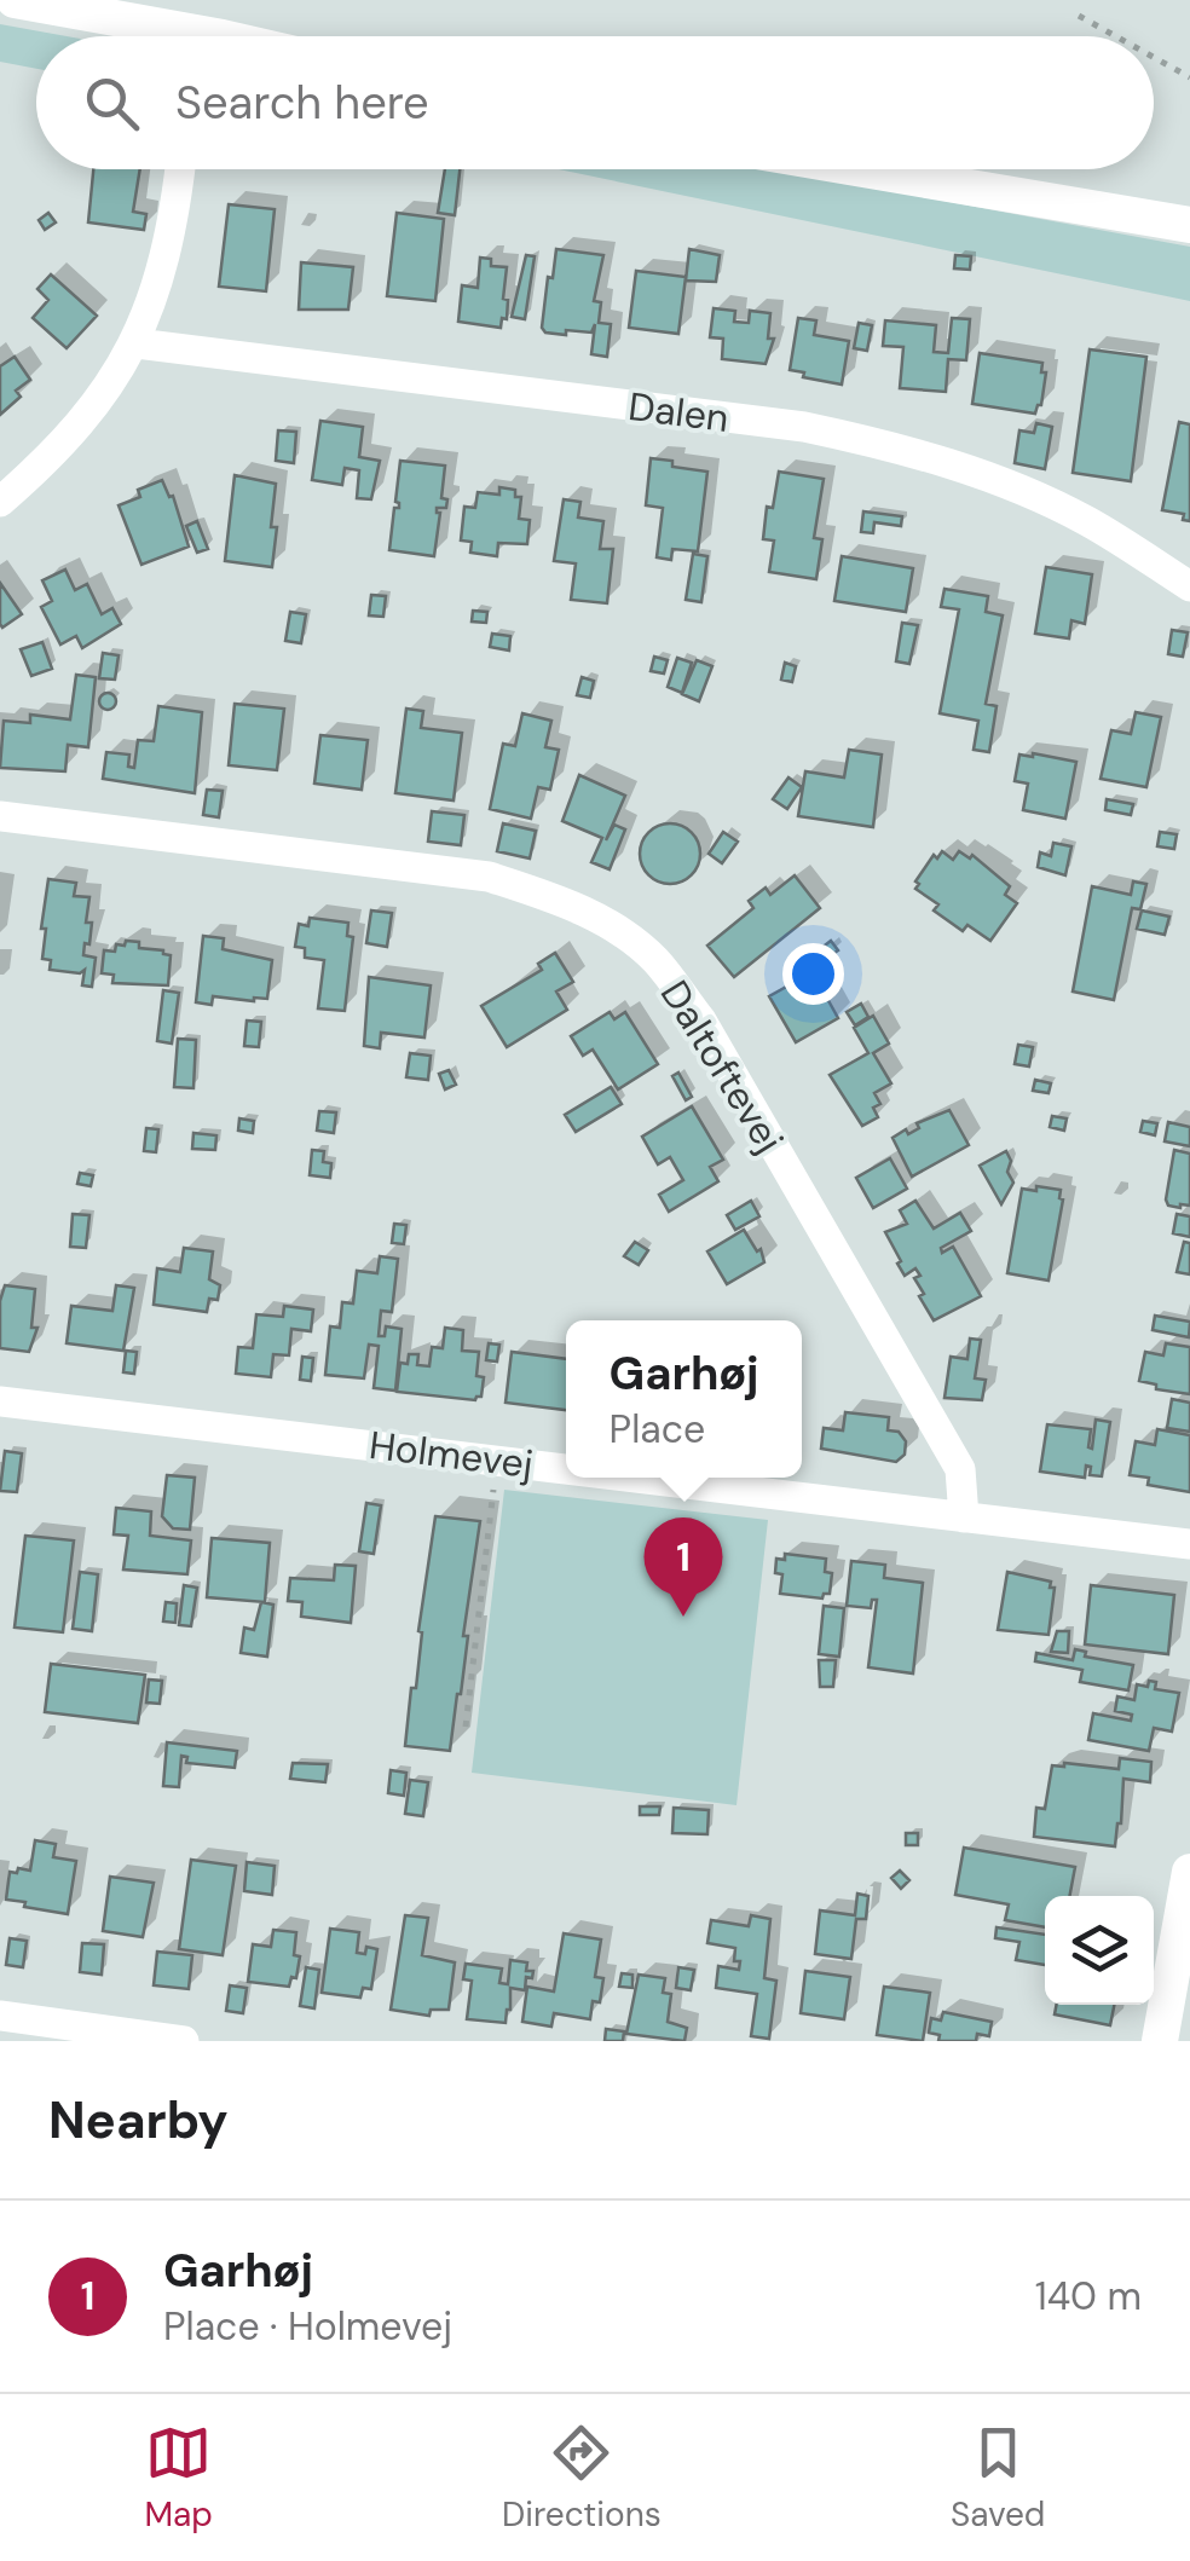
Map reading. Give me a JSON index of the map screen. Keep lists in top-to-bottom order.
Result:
{
  "streets": {
    "street": ["Dalen", "Daltoftevej", "Holmevej"]
  },
  "crossings": [
    ["Daltoftevej", "Holmevej"]
  ],
  "page": {
    "search": "Search here",
    "popup": ["Garhøj", "Place"],
    "pins": "1",
    "heading": "Nearby",
    "list": [
      {
        "mark": "1",
        "name": "Garhøj",
        "note": "Place · Holmevej",
        "value": "140 m"
      }
    ],
    "nav": ["Map", "Directions", "Saved"]
  }
}
